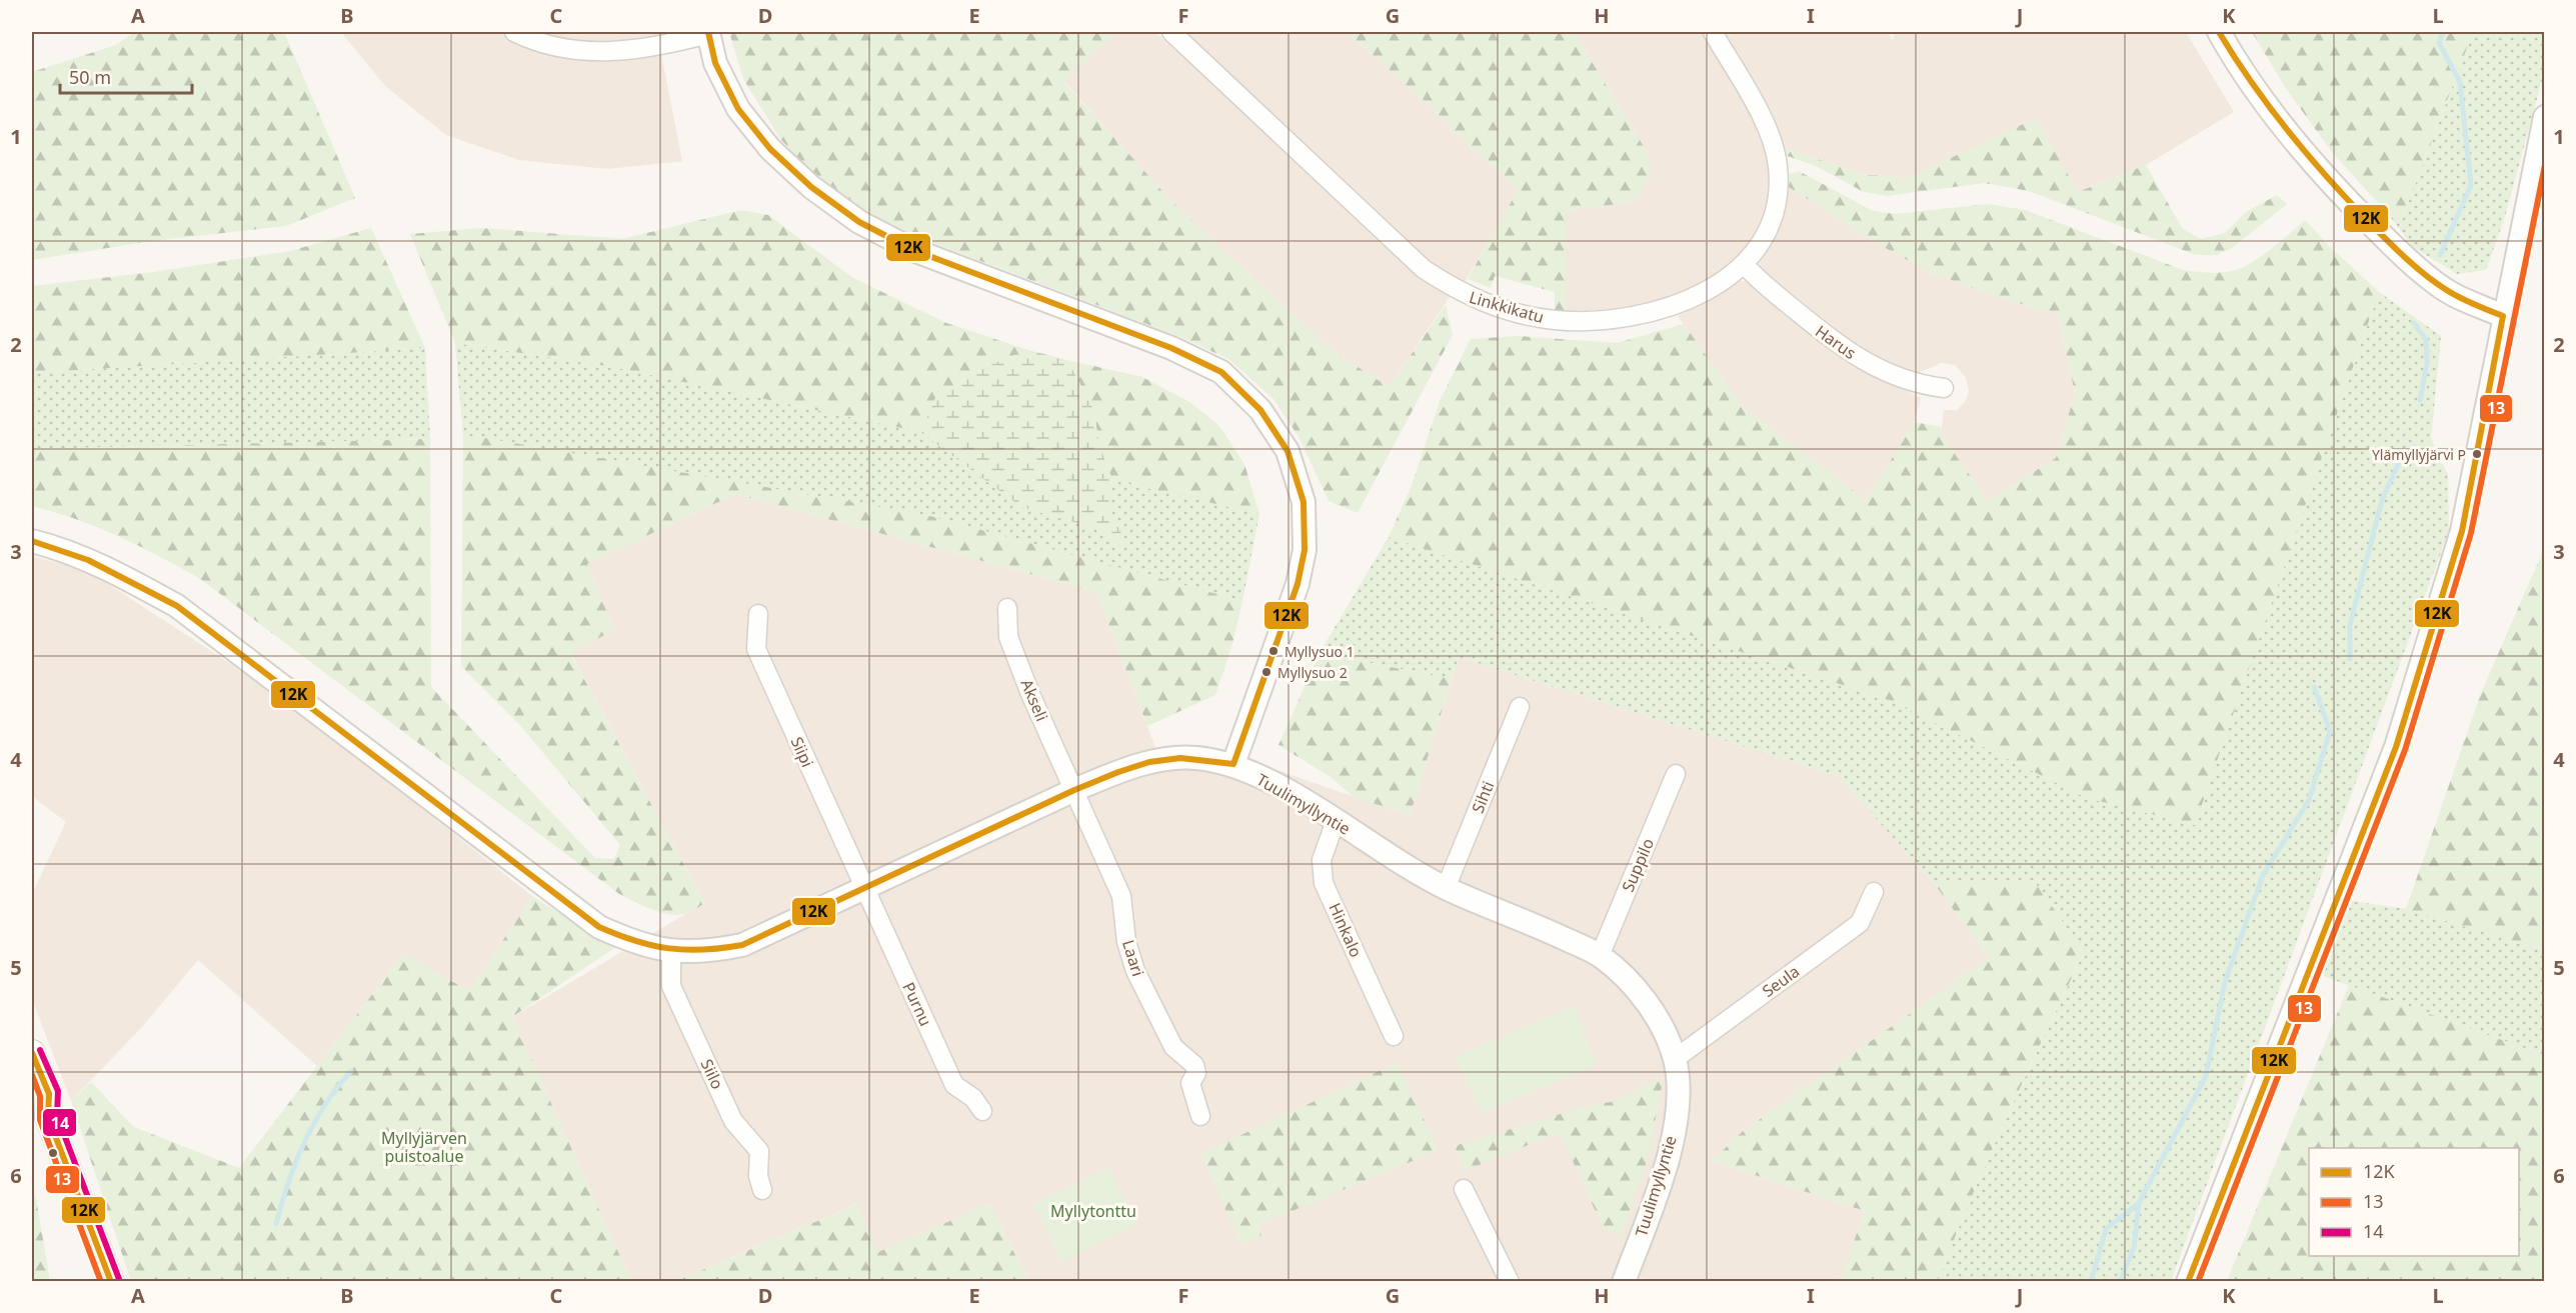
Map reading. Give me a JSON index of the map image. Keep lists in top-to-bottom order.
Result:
{
  "streets": {
    "street": [
      "Linkkikatu",
      "Harus",
      "Akseli",
      "Siipi",
      "Sihti",
      "Tuulimyllyntie",
      "Suppilo",
      "Hinkalo",
      "Laari",
      "Seula",
      "Purnu",
      "Siilo"
    ]
  },
  "crossings": [
    ["Linkkikatu", "Harus"],
    ["Akseli", "Tuulimyllyntie"],
    ["Akseli", "Laari"],
    ["Siipi", "Tuulimyllyntie"],
    ["Siipi", "Purnu"],
    ["Sihti", "Tuulimyllyntie"],
    ["Tuulimyllyntie", "Suppilo"],
    ["Tuulimyllyntie", "Hinkalo"],
    ["Tuulimyllyntie", "Laari"],
    ["Tuulimyllyntie", "Seula"],
    ["Tuulimyllyntie", "Purnu"],
    ["Tuulimyllyntie", "Siilo"]
  ],
  "parks": ["Myllyjärven puistoalue", "Myllytonttu"],
  "places": ["Ylämyllyjärvi P", "Myllysuo 1", "Myllysuo 2"],
  "lines": ["transit line 12K", "transit line 13", "transit line 14"],
  "legend": ["12K", "13", "14"],
  "scale_bar": "50 m",
  "grid": {
    "columns": [
      "A",
      "B",
      "C",
      "D",
      "E",
      "F",
      "G",
      "H",
      "I",
      "J",
      "K",
      "L"
    ],
    "rows": [
      "1",
      "2",
      "3",
      "4",
      "5",
      "6"
    ]
  }
}
